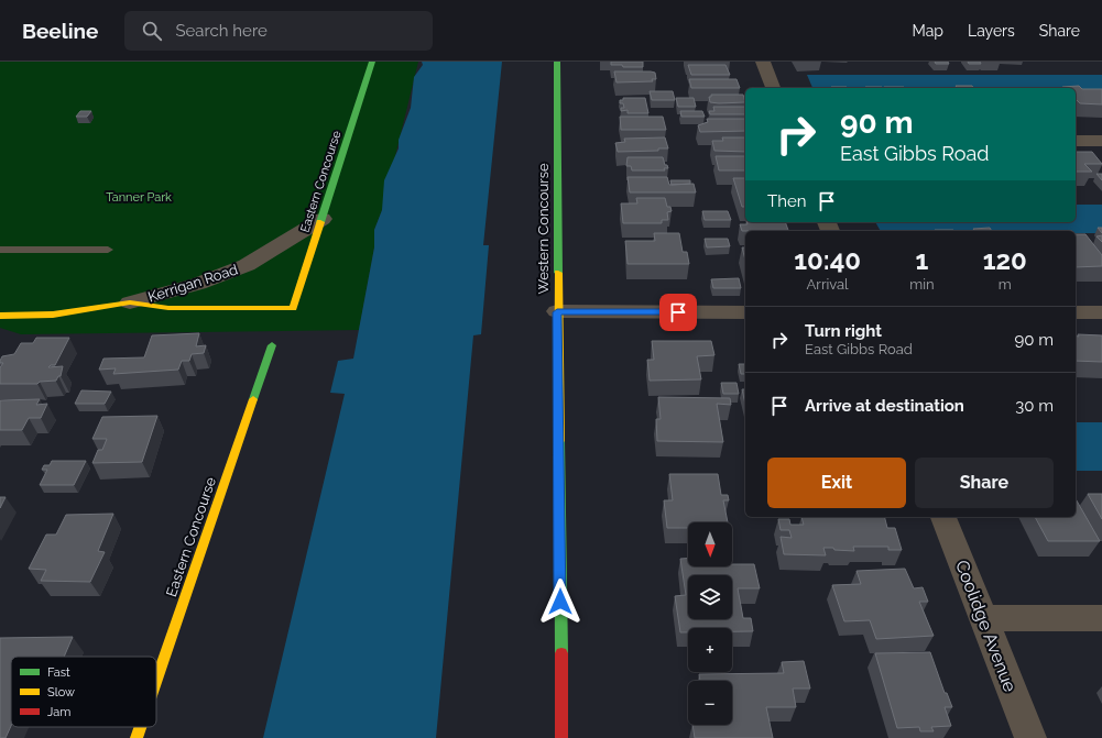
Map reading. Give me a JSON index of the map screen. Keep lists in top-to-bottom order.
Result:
{
  "streets": {
    "street": [
      "Eastern Concourse",
      "Western Concourse",
      "Kerrigan Road",
      "Coolidge Avenue"
    ]
  },
  "crossings": [
    ["Eastern Concourse", "Kerrigan Road"]
  ],
  "parks": ["Tanner Park"],
  "legend": ["Fast", "Slow", "Jam"],
  "north": "bottom",
  "page": {
    "header": "Beeline",
    "search": "Search here",
    "nav": ["Map", "Layers", "Share"],
    "turn": ["90 m", "East Gibbs Road"],
    "then": "Then",
    "eta": [
      "10:40",
      "Arrival",
      "1",
      "min",
      "120",
      "m"
    ],
    "list": [
      {
        "name": "Turn right",
        "note": "East Gibbs Road",
        "value": "90 m"
      },
      {
        "name": "Arrive at destination",
        "value": "30 m"
      }
    ],
    "buttons": ["Exit", "Share"],
    "map_buttons": ["+", "−"]
  }
}
